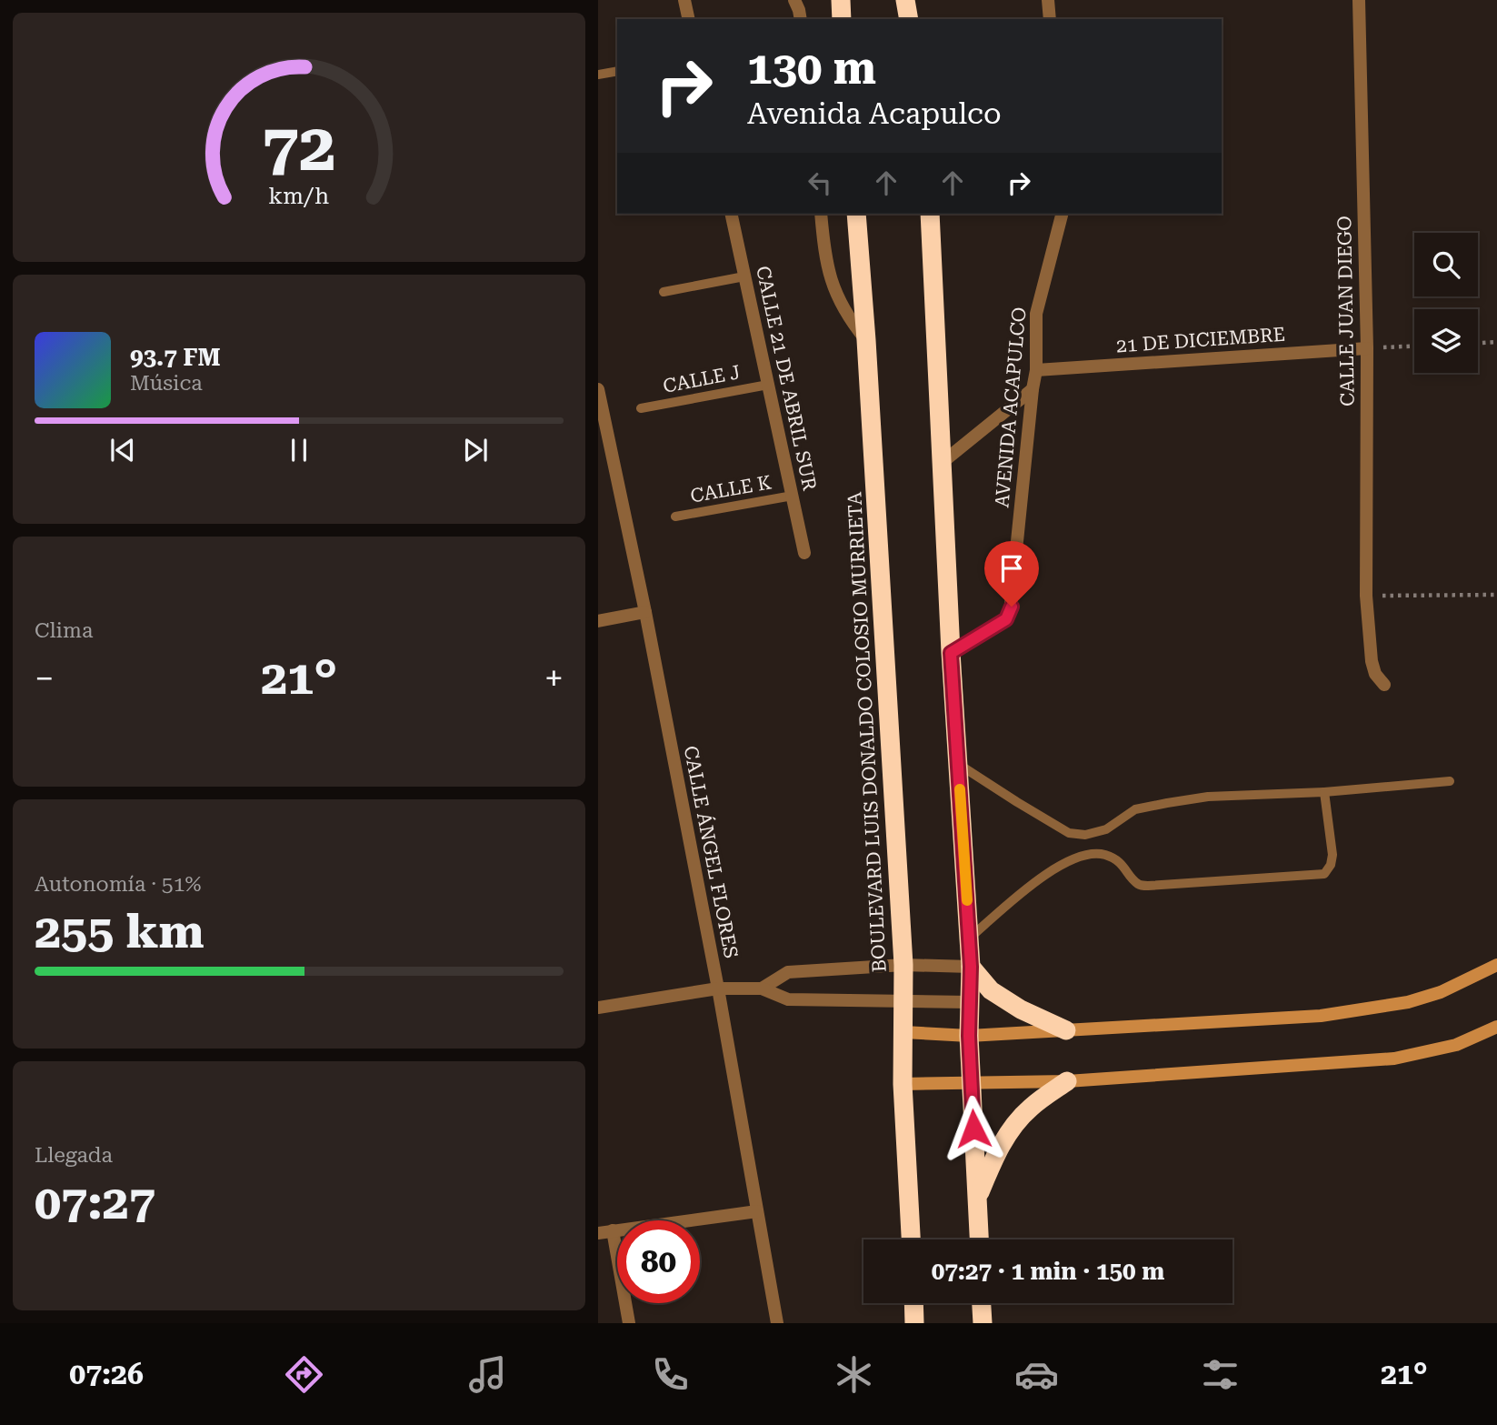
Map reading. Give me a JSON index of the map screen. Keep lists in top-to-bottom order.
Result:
{
  "streets": {
    "highway": ["BOULEVARD LUIS DONALDO COLOSIO MURRIETA"],
    "street": [
      "CALLE JUAN DIEGO",
      "21 DE DICIEMBRE",
      "CALLE 21 DE ABRIL SUR",
      "AVENIDA ACAPULCO",
      "CALLE ÁNGEL FLORES"
    ],
    "lane": ["CALLE J", "CALLE K"]
  },
  "crossings": [
    ["CALLE JUAN DIEGO", "21 DE DICIEMBRE"],
    ["21 DE DICIEMBRE", "AVENIDA ACAPULCO"],
    ["CALLE 21 DE ABRIL SUR", "CALLE J"],
    ["CALLE 21 DE ABRIL SUR", "CALLE K"]
  ],
  "page": {
    "turn": ["130 m", "Avenida Acapulco"],
    "song": ["93.7 FM", "Música"],
    "tile": [
      "Clima",
      ["Autonomía · 51%", "255 km"],
      ["Llegada", "07:27"]
    ],
    "heat": ["−", "21°", "+"],
    "limit": "80",
    "trip": "07:27 · 1 min · 150 m",
    "tabs": ["07:26", "21°"],
    "gauge": ["72", "km/h"]
  }
}
